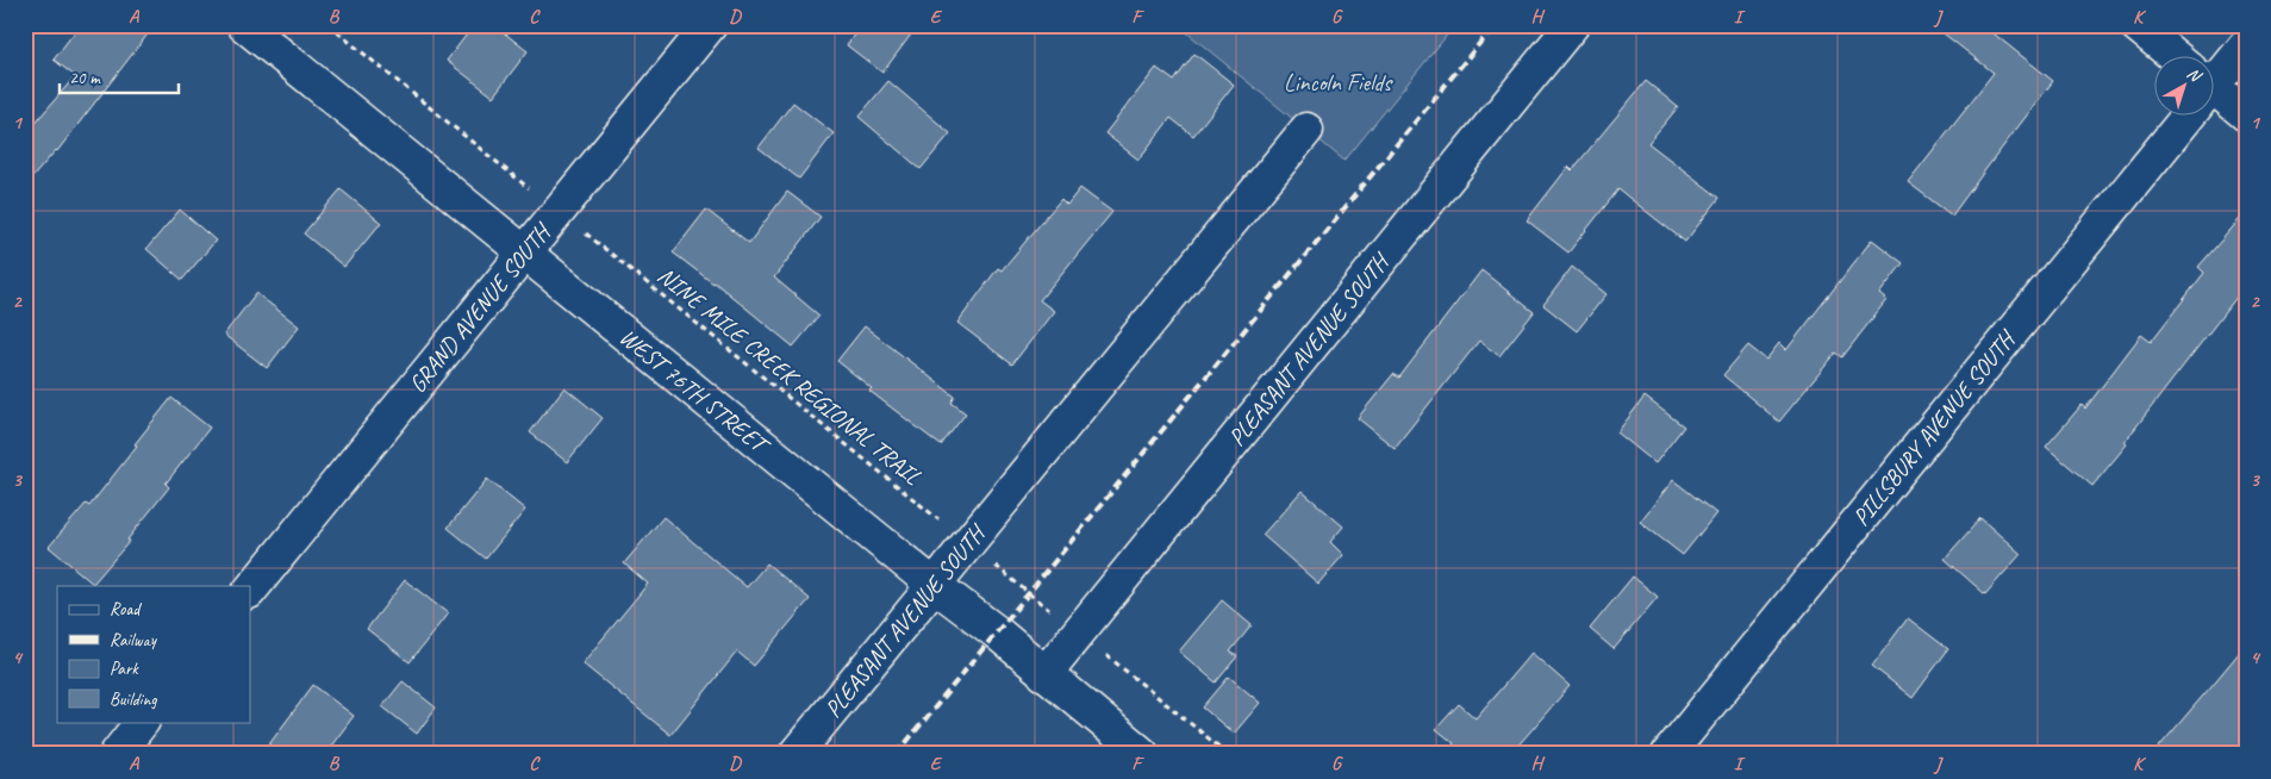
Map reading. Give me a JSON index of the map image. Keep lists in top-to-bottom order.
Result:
{
  "streets": {
    "street": [
      "GRAND AVENUE SOUTH",
      "PLEASANT AVENUE SOUTH",
      "WEST 76TH STREET",
      "PILLSBURY AVENUE SOUTH"
    ],
    "path": ["NINE MILE CREEK REGIONAL TRAIL"]
  },
  "crossings": [
    ["GRAND AVENUE SOUTH", "NINE MILE CREEK REGIONAL TRAIL"],
    ["GRAND AVENUE SOUTH", "WEST 76TH STREET"],
    ["PLEASANT AVENUE SOUTH", "NINE MILE CREEK REGIONAL TRAIL"],
    ["PLEASANT AVENUE SOUTH", "WEST 76TH STREET"]
  ],
  "parks": ["Lincoln Fields"],
  "legend": [
    "Road",
    "Railway",
    "Park",
    "Building"
  ],
  "scale_bar": "20 m",
  "north": "top right",
  "grid": {
    "columns": [
      "A",
      "B",
      "C",
      "D",
      "E",
      "F",
      "G",
      "H",
      "I",
      "J",
      "K"
    ],
    "rows": [
      "1",
      "2",
      "3",
      "4"
    ]
  }
}
